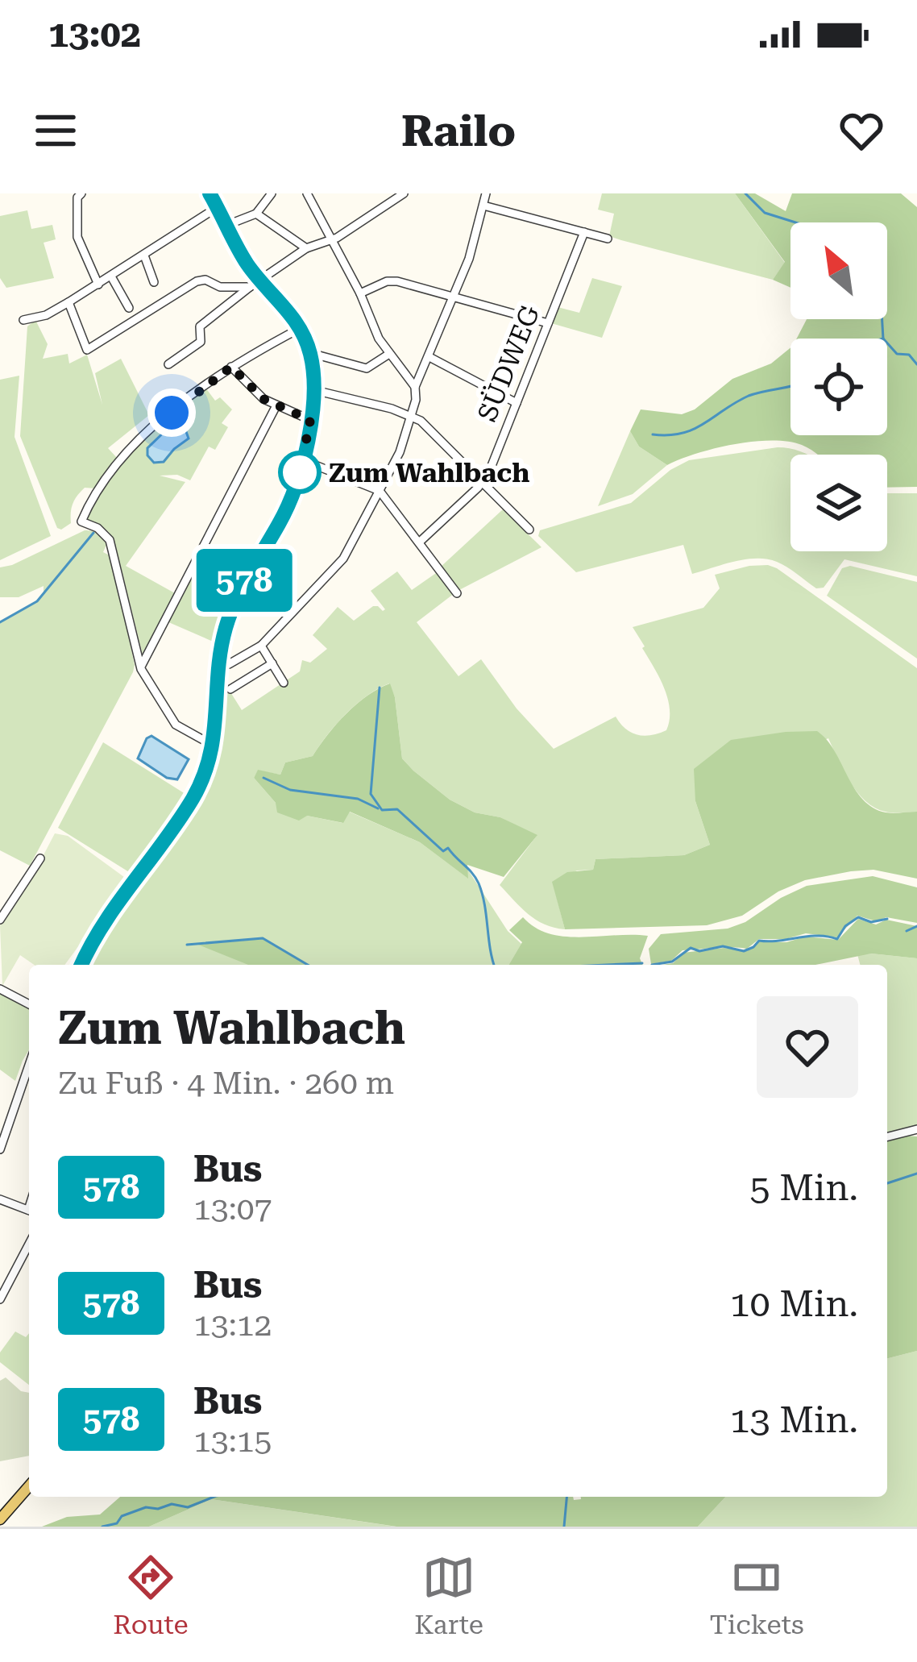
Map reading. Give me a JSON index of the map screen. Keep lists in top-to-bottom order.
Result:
{
  "streets": {
    "street": ["SÜDWEG"]
  },
  "places": ["Zum Wahlbach"],
  "lines": ["bus line 578"],
  "north": "top left",
  "page": {
    "status": "13:02",
    "header": "Railo",
    "on_map": "578",
    "heading": ["Zum Wahlbach", "Zu Fuß · 4 Min. · 260 m"],
    "list": [
      {
        "mark": "578",
        "name": "Bus",
        "note": "13:07",
        "value": "5 Min."
      },
      {
        "mark": "578",
        "name": "Bus",
        "note": "13:12",
        "value": "10 Min."
      },
      {
        "mark": "578",
        "name": "Bus",
        "note": "13:15",
        "value": "13 Min."
      }
    ],
    "tabs": ["Route", "Karte", "Tickets"]
  }
}
